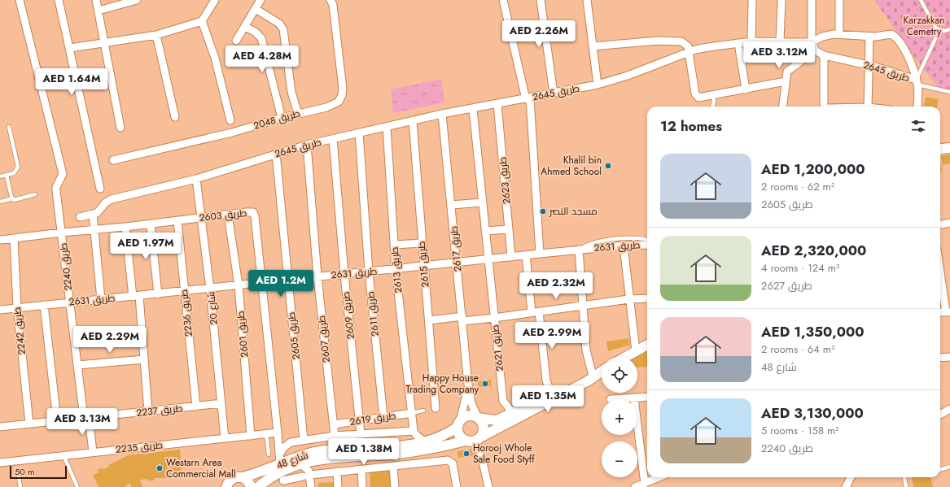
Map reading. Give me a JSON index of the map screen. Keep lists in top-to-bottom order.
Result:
{
  "streets": {
    "street": [
      "طريق 2645",
      "طريق 2048",
      "طريق 2623",
      "طريق 2603",
      "طريق 2631",
      "طريق 2617",
      "طريق 2615",
      "طريق 2240",
      "طريق 2613",
      "شارع 20",
      "طريق 2236",
      "طريق 2611",
      "طريق 2609",
      "طريق 2242",
      "طريق 2601",
      "طريق 2605",
      "طريق 2607",
      "طريق 2621",
      "طريق 2237",
      "طريق 2619",
      "طريق 2235",
      "شارع 48"
    ]
  },
  "crossings": [
    ["طريق 2645", "طريق 2623"],
    ["طريق 2645", "طريق 2617"],
    ["طريق 2645", "طريق 2615"],
    ["طريق 2645", "طريق 2613"],
    ["طريق 2645", "شارع 20"],
    ["طريق 2645", "طريق 2611"],
    ["طريق 2645", "طريق 2609"],
    ["طريق 2645", "طريق 2605"],
    ["طريق 2645", "طريق 2607"],
    ["طريق 2645", "طريق 2621"],
    ["طريق 2623", "طريق 2631"],
    ["طريق 2603", "طريق 2631"],
    ["طريق 2603", "طريق 2240"],
    ["طريق 2603", "شارع 20"],
    ["طريق 2603", "طريق 2236"],
    ["طريق 2603", "طريق 2242"],
    ["طريق 2603", "طريق 2601"],
    ["طريق 2603", "طريق 2235"],
    ["طريق 2603", "شارع 48"],
    ["طريق 2631", "طريق 2617"],
    ["طريق 2631", "طريق 2615"],
    ["طريق 2631", "طريق 2240"],
    ["طريق 2631", "طريق 2613"],
    ["طريق 2631", "شارع 20"],
    ["طريق 2631", "طريق 2236"],
    ["طريق 2631", "طريق 2611"],
    ["طريق 2631", "طريق 2609"],
    ["طريق 2631", "طريق 2242"],
    ["طريق 2631", "طريق 2601"],
    ["طريق 2631", "طريق 2605"],
    ["طريق 2631", "طريق 2607"],
    ["طريق 2631", "طريق 2621"],
    ["طريق 2617", "شارع 48"],
    ["طريق 2240", "طريق 2237"],
    ["طريق 2240", "طريق 2235"],
    ["طريق 2613", "طريق 2619"],
    ["شارع 20", "طريق 2237"],
    ["شارع 20", "طريق 2235"],
    ["طريق 2236", "طريق 2237"],
    ["طريق 2611", "طريق 2619"],
    ["طريق 2609", "طريق 2619"],
    ["طريق 2242", "طريق 2237"],
    ["طريق 2601", "طريق 2235"],
    ["طريق 2607", "طريق 2619"],
    ["طريق 2621", "شارع 48"]
  ],
  "parks": ["Karzakkan Cemetry"],
  "places": [
    "Khalil bin Ahmed School",
    "مسجد النصر",
    "Happy House Trading Company",
    "Horooj Whole Sale Food Styff",
    "Westarn Area Commercial Mall"
  ],
  "scale_bar": "50 m",
  "page": {
    "price": [
      "AED 2.26M",
      "AED 3.12M",
      "AED 4.28M",
      "AED 1.64M",
      "AED 1.97M",
      "AED 1.2M",
      "AED 2.32M",
      "AED 2.99M",
      "AED 2.29M",
      "AED 1.35M",
      "AED 3.13M",
      "AED 1.38M"
    ],
    "heading": "12 homes",
    "list": [
      {
        "name": "AED 1,200,000",
        "note": "2 rooms · 62 m² · طريق 2605"
      },
      {
        "name": "AED 2,320,000",
        "note": "4 rooms · 124 m² · طريق 2627"
      },
      {
        "name": "AED 1,350,000",
        "note": "2 rooms · 64 m² · شارع 48"
      },
      {
        "name": "AED 3,130,000",
        "note": "5 rooms · 158 m² · طريق 2240"
      }
    ],
    "map_buttons": ["+", "−"],
    "scale": "50 m"
  }
}
